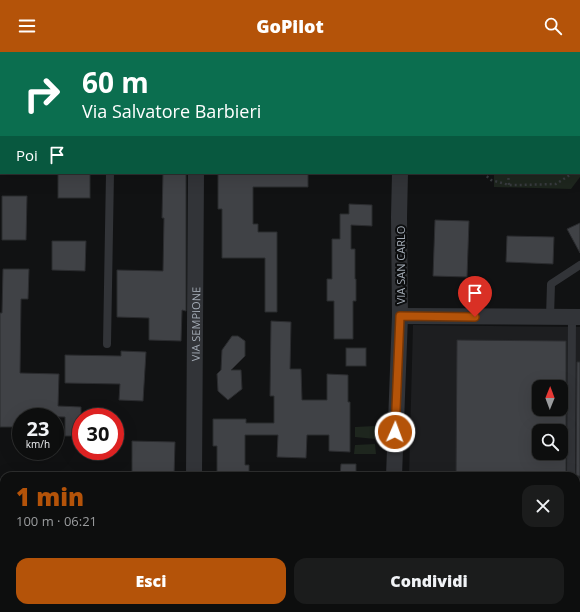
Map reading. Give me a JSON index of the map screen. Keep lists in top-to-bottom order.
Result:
{
  "streets": {
    "street": ["VIA SAN CARLO", "VIA SEMPIONE"]
  },
  "north": "top",
  "page": {
    "header": "GoPilot",
    "turn": ["60 m", "Via Salvatore Barbieri"],
    "then": "Poi",
    "speed": "23 km/h",
    "limit": "30",
    "heading": ["1 min", "100 m · 06:21"],
    "buttons": ["Esci", "Condividi"]
  }
}
